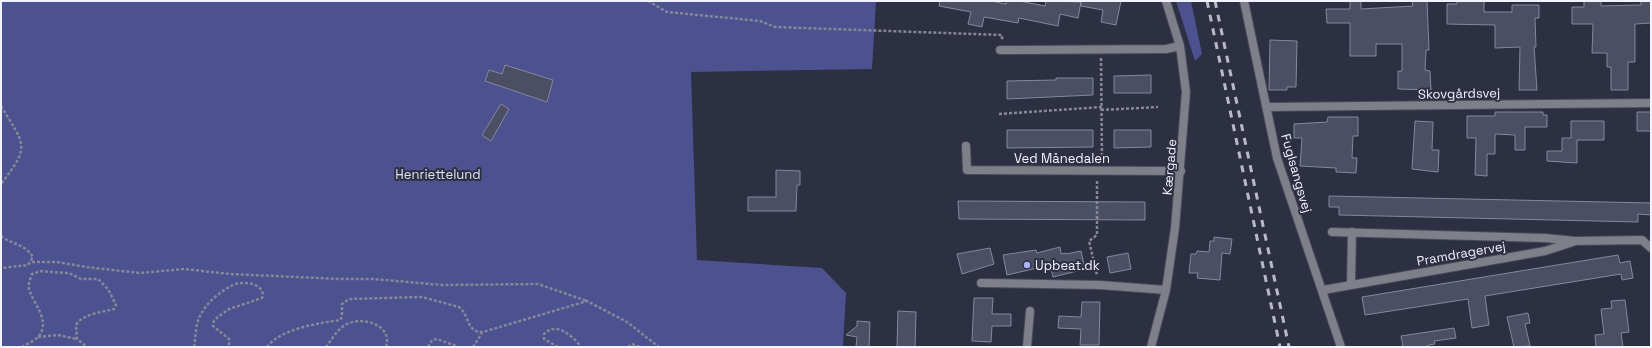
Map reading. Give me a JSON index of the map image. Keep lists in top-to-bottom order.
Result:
{
  "streets": {
    "street": [
      "Skovgårdsvej",
      "Ved Månedalen",
      "Kærgade",
      "Fuglsangsvej",
      "Pramdragervej"
    ]
  },
  "crossings": [
    ["Skovgårdsvej", "Fuglsangsvej"],
    ["Ved Månedalen", "Kærgade"],
    ["Fuglsangsvej", "Pramdragervej"]
  ],
  "parks": ["Henriettelund"],
  "places": ["Upbeat.dk"]
}
